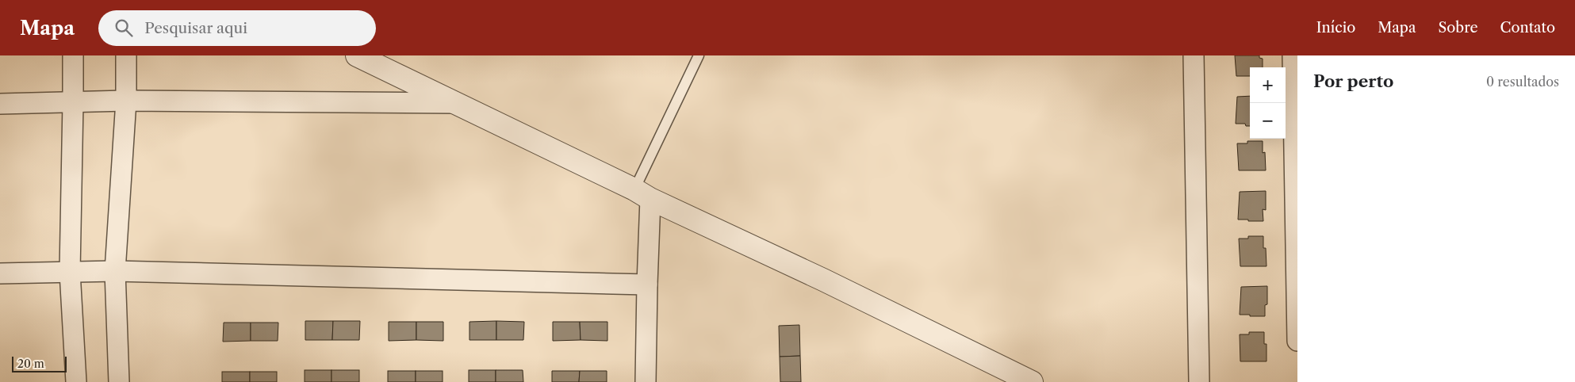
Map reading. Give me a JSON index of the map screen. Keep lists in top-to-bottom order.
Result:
{
  "scale_bar": "20 m",
  "page": {
    "header": "Mapa",
    "search": "Pesquisar aqui",
    "nav": [
      "Início",
      "Mapa",
      "Sobre",
      "Contato"
    ],
    "heading": ["Por perto", "0 resultados"],
    "map_buttons": ["+", "−"],
    "scale": "20 m"
  }
}
